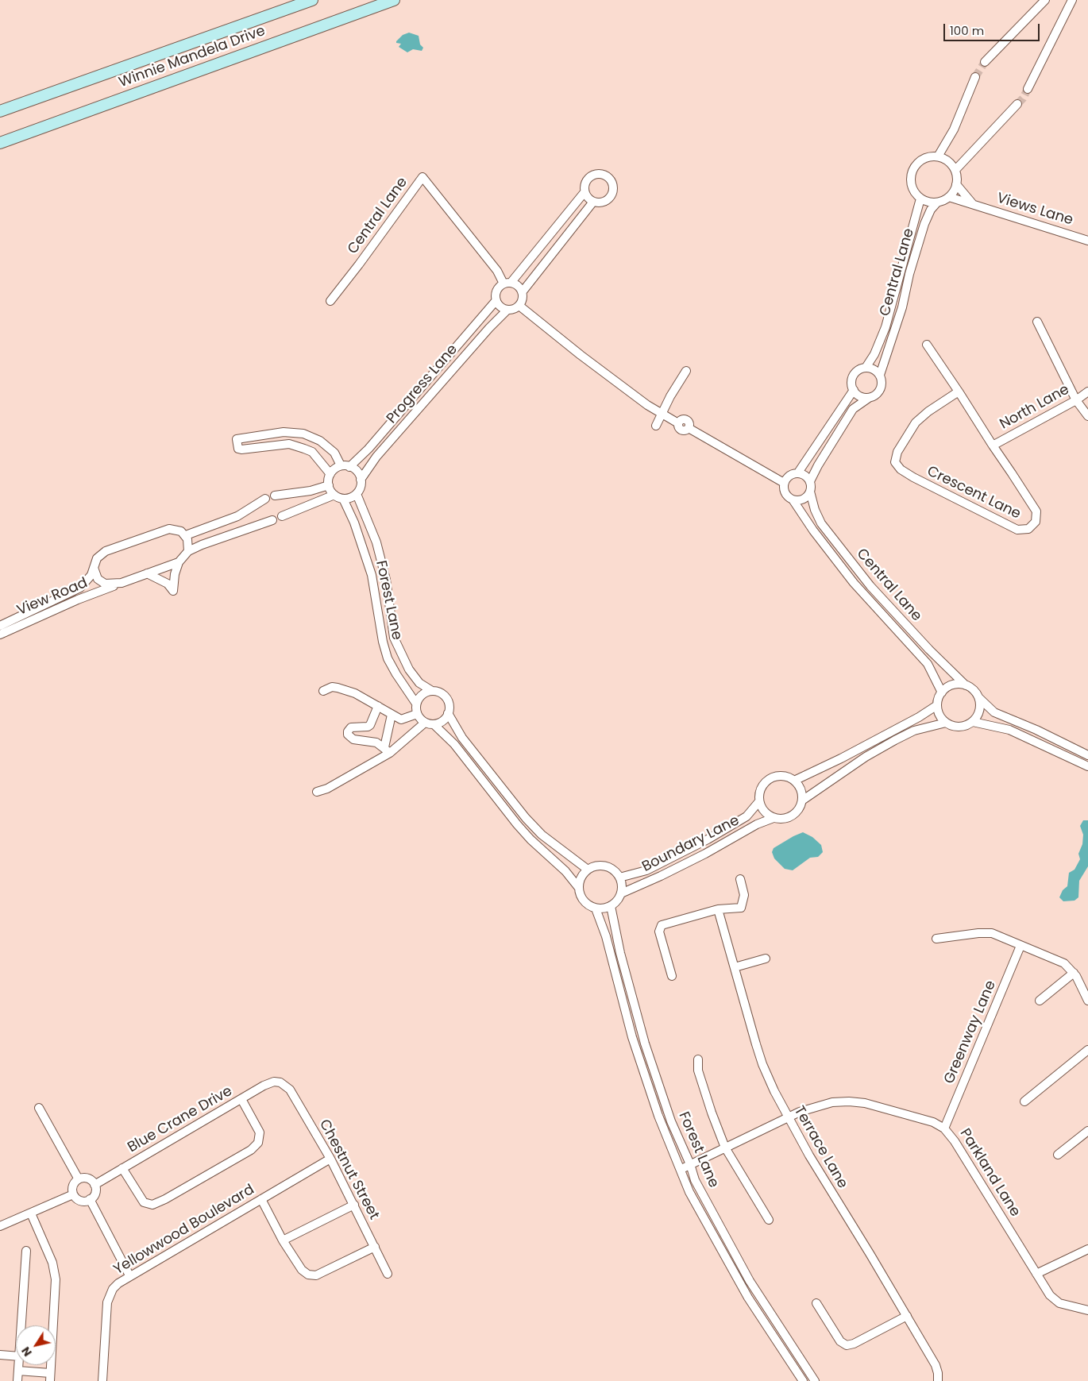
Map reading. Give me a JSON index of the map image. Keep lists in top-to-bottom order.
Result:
{
  "streets": {
    "main road": ["Winnie Mandela Drive"],
    "street": [
      "Views Lane",
      "Central Lane",
      "Progress Lane",
      "North Lane",
      "Crescent Lane",
      "View Road",
      "Forest Lane",
      "Boundary Lane",
      "Greenway Lane",
      "Blue Crane Drive",
      "Terrace Lane",
      "Chestnut Street",
      "Parkland Lane",
      "Yellowwood Boulevard"
    ]
  },
  "crossings": [
    ["Views Lane", "Central Lane"],
    ["Central Lane", "Progress Lane"],
    ["Progress Lane", "Forest Lane"],
    ["North Lane", "Crescent Lane"],
    ["Forest Lane", "Boundary Lane"],
    ["Forest Lane", "Parkland Lane"],
    ["Greenway Lane", "Parkland Lane"],
    ["Blue Crane Drive", "Chestnut Street"],
    ["Terrace Lane", "Parkland Lane"],
    ["Chestnut Street", "Yellowwood Boulevard"]
  ],
  "scale_bar": "100 m",
  "north": "bottom left"
}
